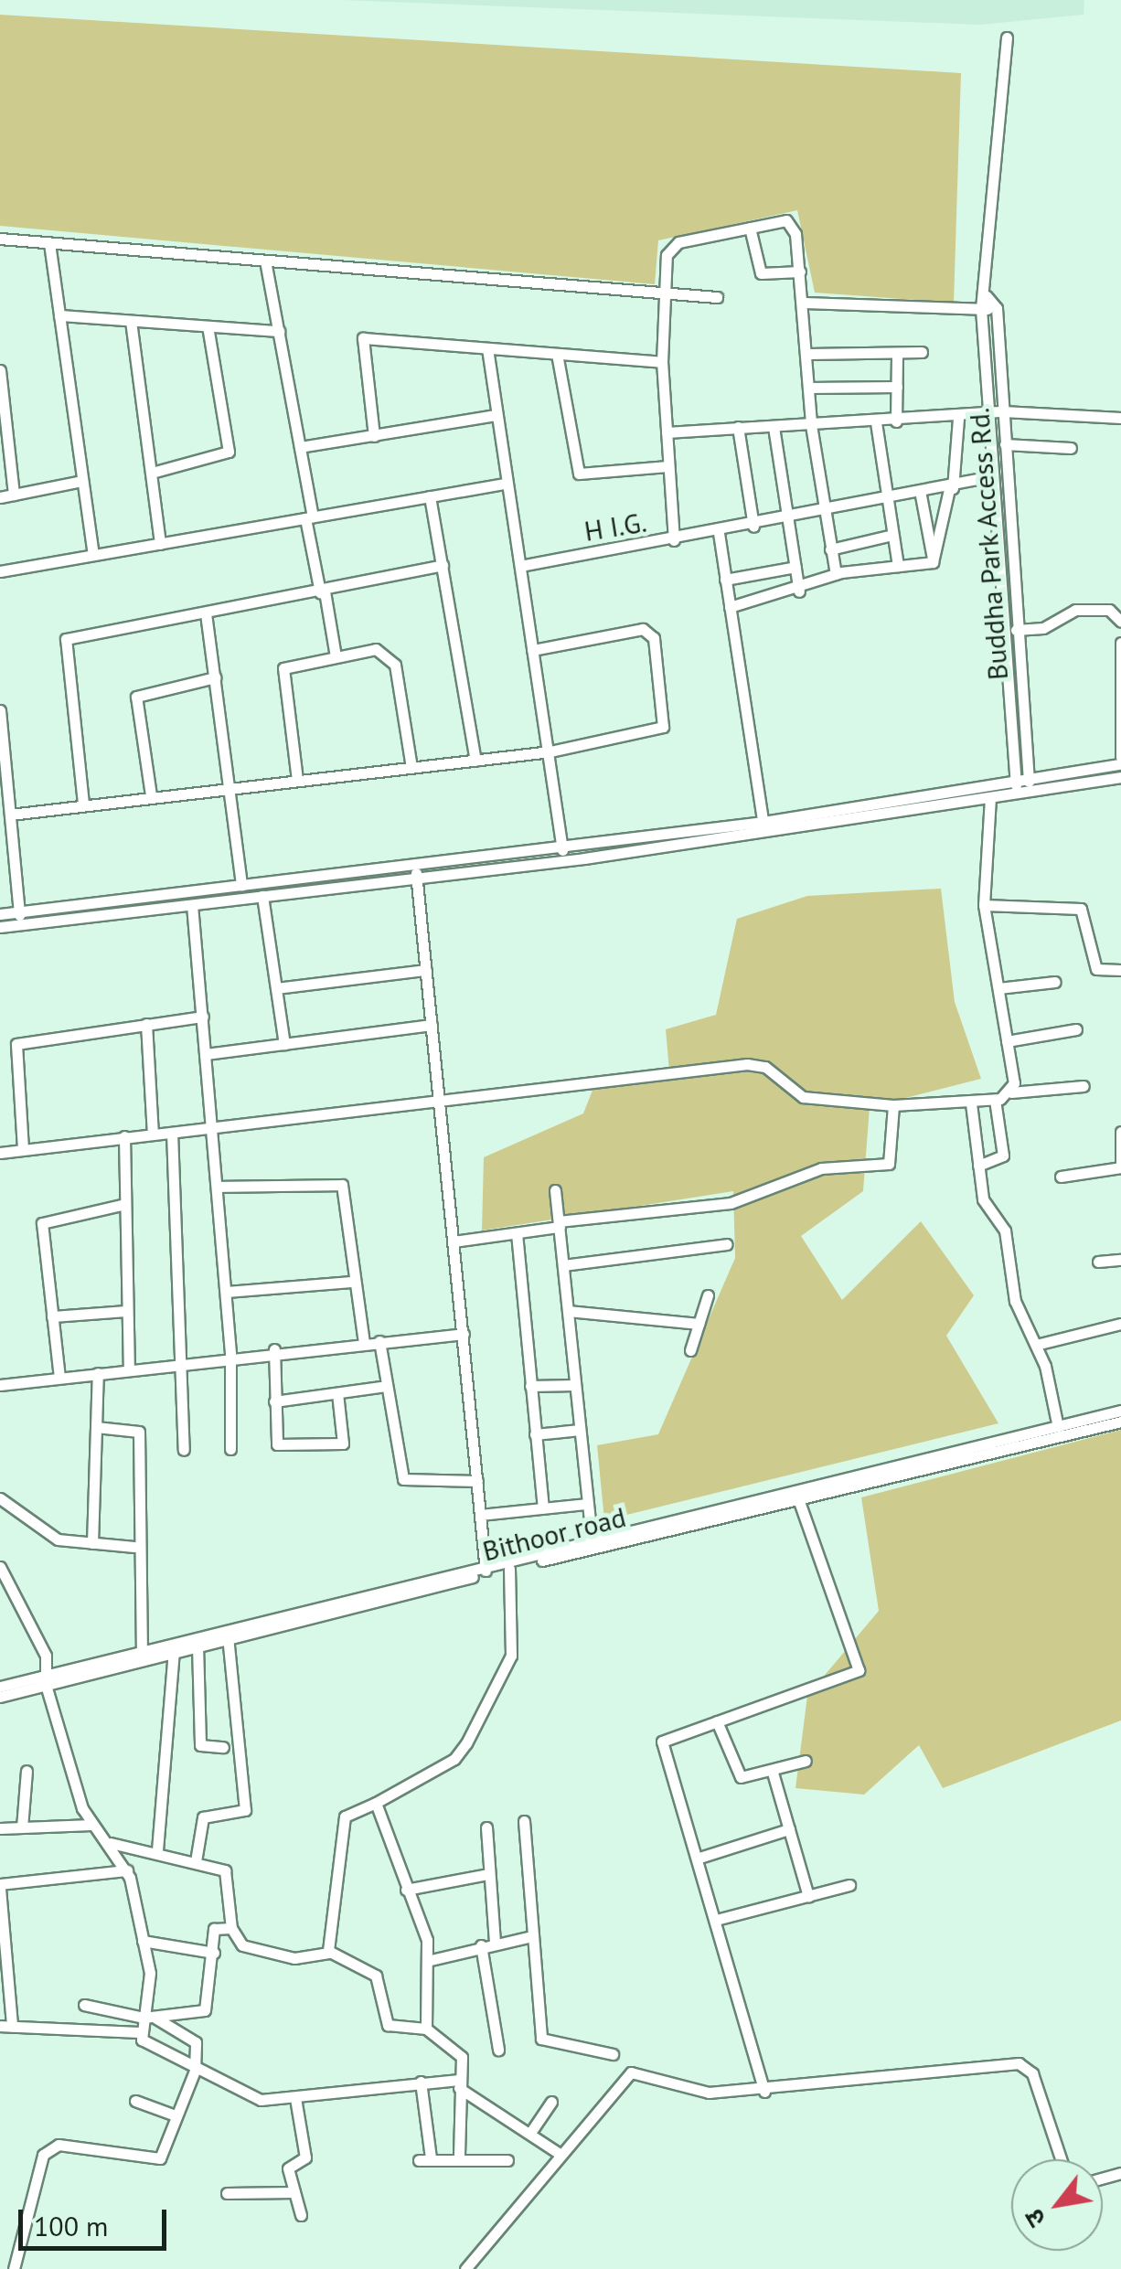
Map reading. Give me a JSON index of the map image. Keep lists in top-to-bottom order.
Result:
{
  "streets": {
    "street": ["H I.G.", "Buddha Park Access Rd.", "Bithoor road"]
  },
  "crossings": [
    ["H I.G.", "Buddha Park Access Rd."]
  ],
  "scale_bar": "100 m",
  "north": "bottom left"
}
